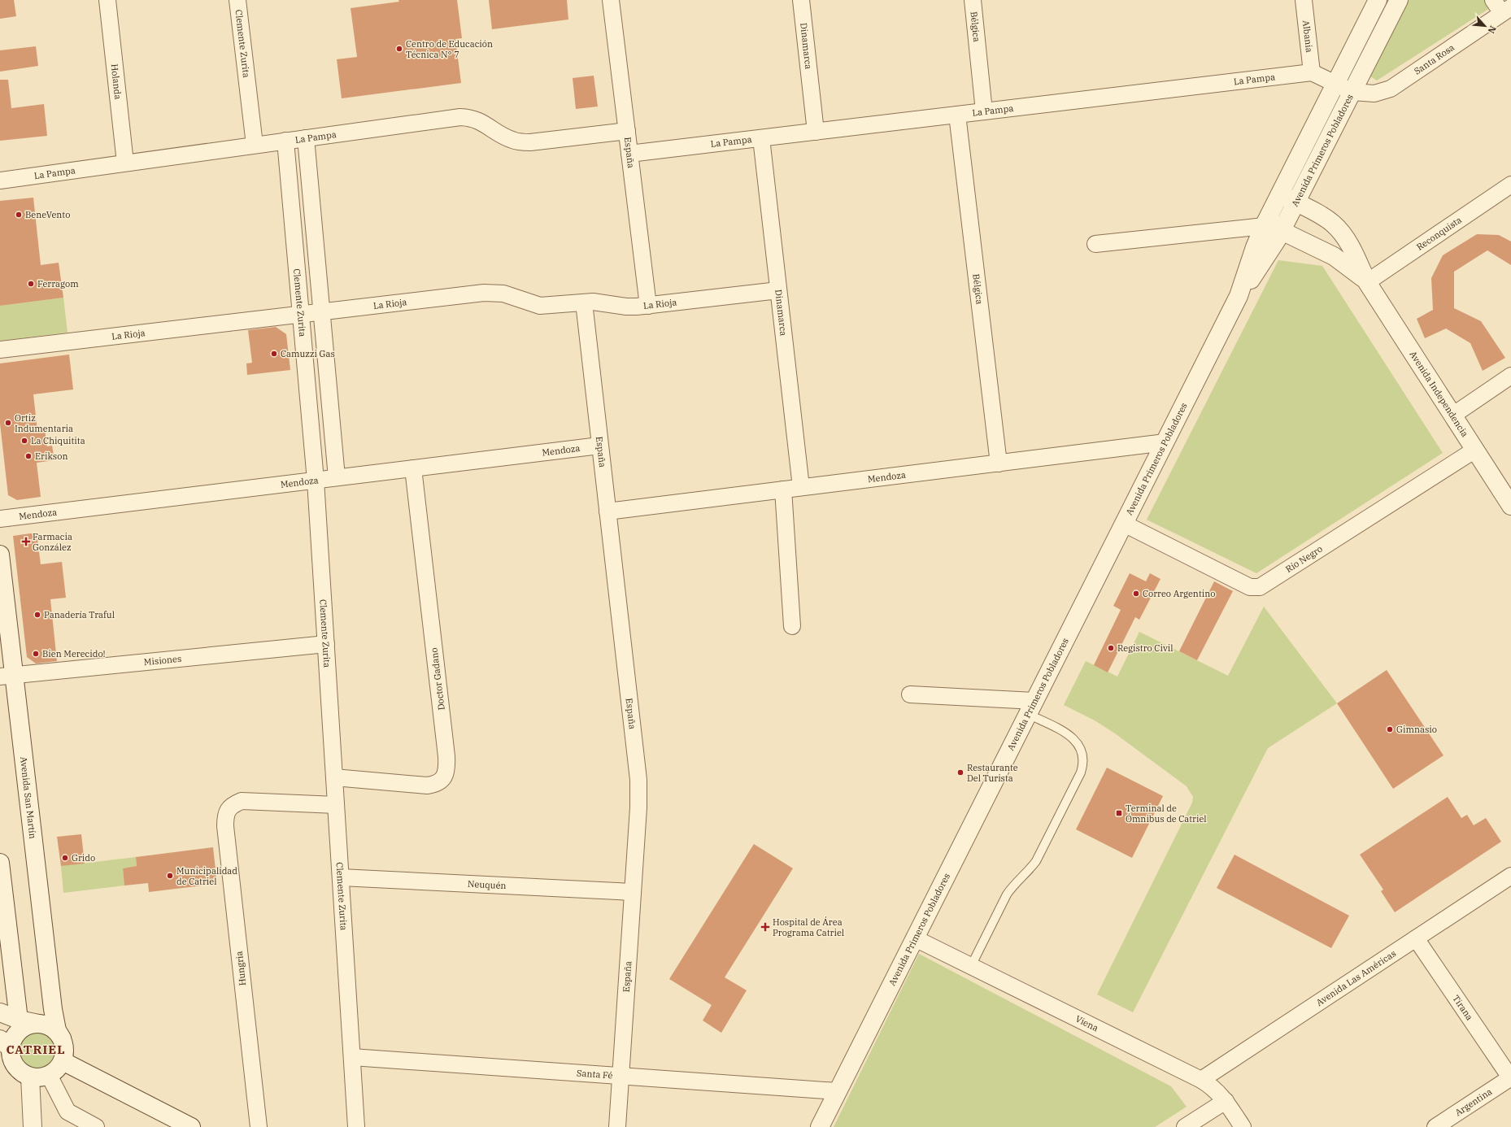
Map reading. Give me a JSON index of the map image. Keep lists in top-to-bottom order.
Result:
{
  "streets": {
    "street": [
      "Bélgica",
      "Albania",
      "Clemente Zurita",
      "Dinamarca",
      "Santa Rosa",
      "La Pampa",
      "Holanda",
      "Avenida Primeros Pobladores",
      "España",
      "Reconquista",
      "La Rioja",
      "Avenida Independencia",
      "Mendoza",
      "Río Negro",
      "Misiones",
      "Doctor Gadano",
      "Avenida San Martín",
      "Neuquén",
      "Hungria",
      "Avenida Las Américas",
      "Tirana",
      "Viena",
      "Santa Fé",
      "Argentina"
    ]
  },
  "crossings": [
    ["Bélgica", "La Pampa"],
    ["Bélgica", "Mendoza"],
    ["Albania", "La Pampa"],
    ["Clemente Zurita", "La Pampa"],
    ["Clemente Zurita", "La Rioja"],
    ["Clemente Zurita", "Mendoza"],
    ["Clemente Zurita", "Misiones"],
    ["Clemente Zurita", "Doctor Gadano"],
    ["Clemente Zurita", "Neuquén"],
    ["Clemente Zurita", "Hungria"],
    ["Clemente Zurita", "Santa Fé"],
    ["Dinamarca", "La Pampa"],
    ["Dinamarca", "La Rioja"],
    ["Dinamarca", "Mendoza"],
    ["Santa Rosa", "Avenida Primeros Pobladores"],
    ["La Pampa", "Holanda"],
    ["La Pampa", "España"],
    ["Avenida Primeros Pobladores", "Avenida Independencia"],
    ["Avenida Primeros Pobladores", "Mendoza"],
    ["Avenida Primeros Pobladores", "Río Negro"],
    ["Avenida Primeros Pobladores", "Viena"],
    ["Avenida Primeros Pobladores", "Santa Fé"],
    ["España", "La Rioja"],
    ["España", "Mendoza"],
    ["España", "Neuquén"],
    ["España", "Santa Fé"],
    ["Reconquista", "Avenida Independencia"],
    ["Avenida Independencia", "Río Negro"],
    ["Mendoza", "Doctor Gadano"],
    ["Misiones", "Avenida San Martín"],
    ["Avenida Las Américas", "Tirana"],
    ["Avenida Las Américas", "Viena"],
    ["Tirana", "Argentina"]
  ],
  "districts": ["CATRIEL"],
  "places": {
    "other": [
      "Centro de Educación Técnica N° 7",
      "BeneVento",
      "Ferragom",
      "Camuzzi Gas",
      "Ortiz Indumentaria",
      "La Chiquitita",
      "Erikson",
      "Correo Argentino",
      "Panadería Traful",
      "Registro Civil",
      "Bien Merecido!",
      "Gimnasio",
      "Restaurante Del Turista",
      "Grido",
      "Municipalidad de Catriel"
    ],
    "health": ["Farmacia González", "Hospital de Área Programa Catriel"],
    "transit": ["Terminal de Ómnibus de Catriel"]
  },
  "north": "bottom right"
}
